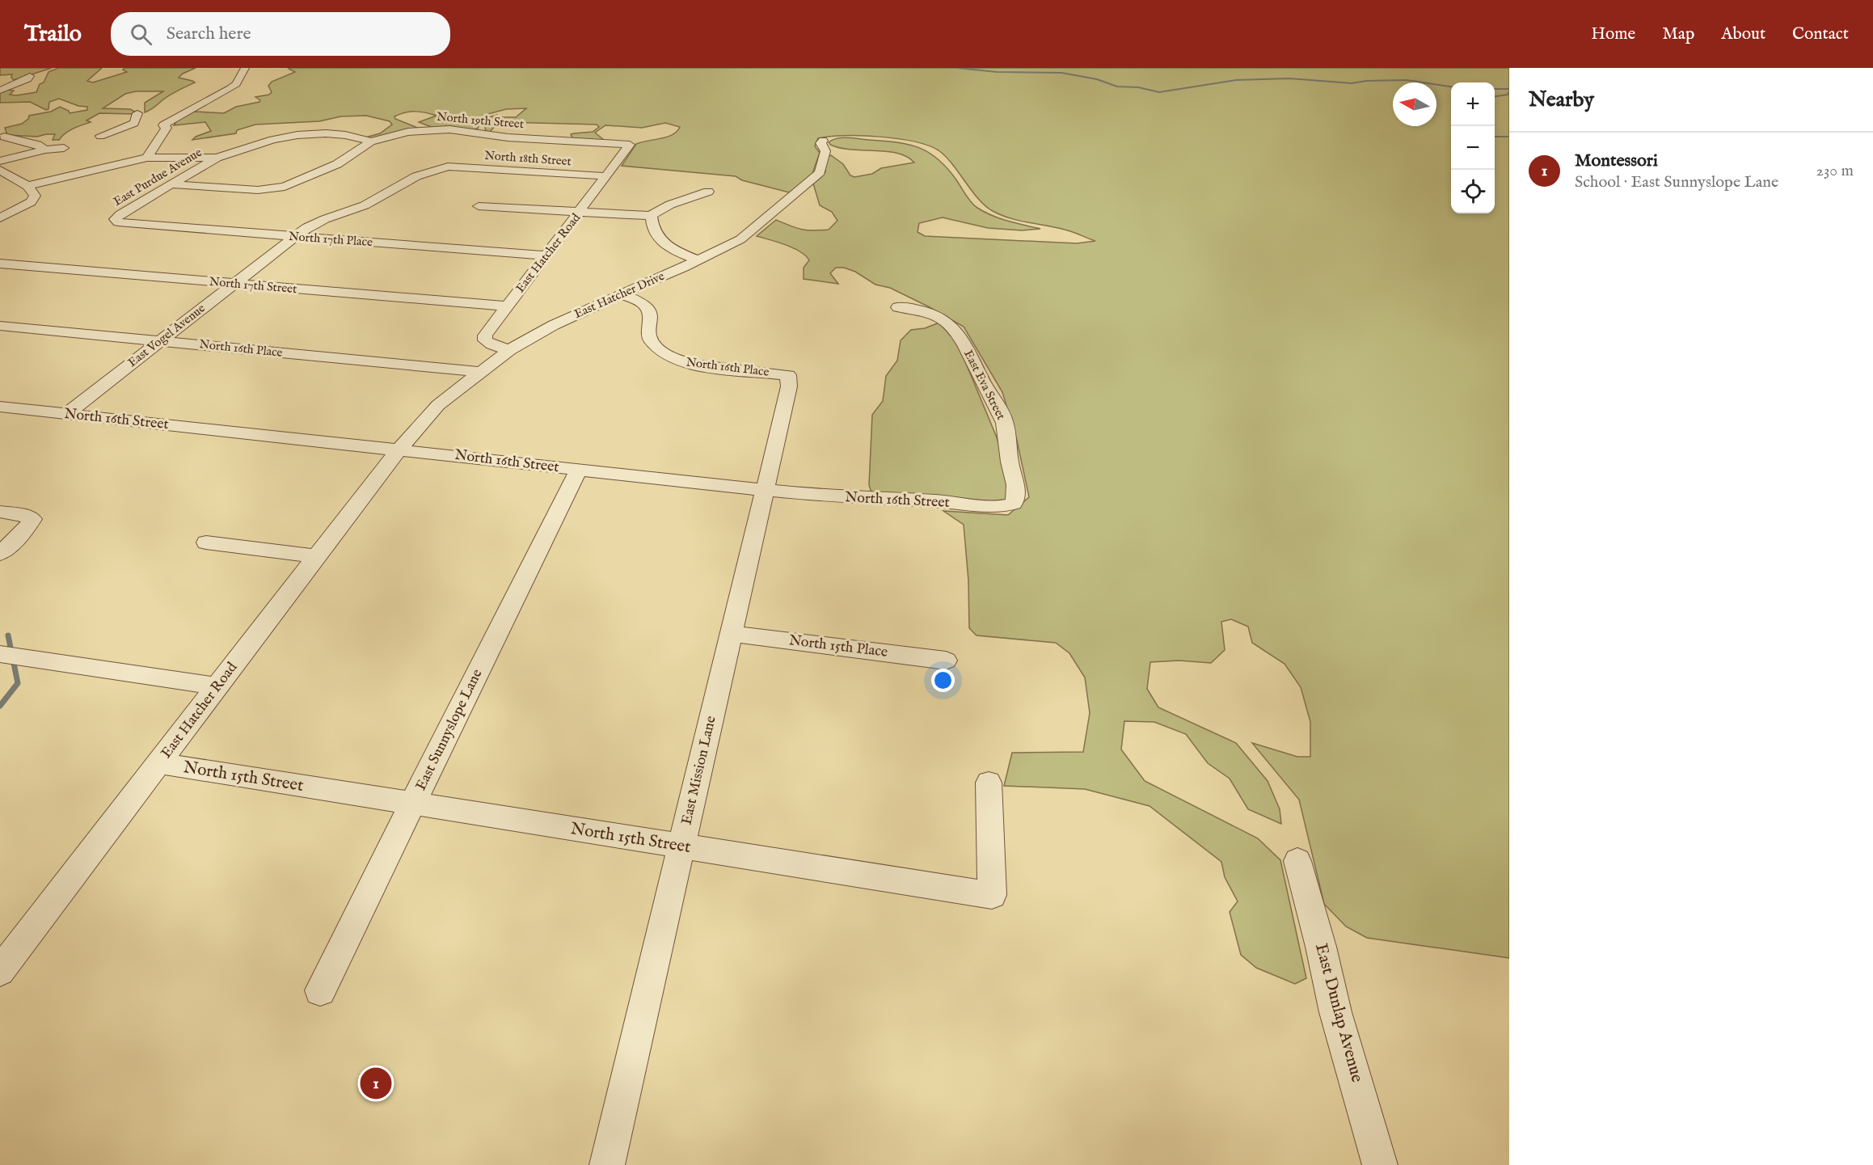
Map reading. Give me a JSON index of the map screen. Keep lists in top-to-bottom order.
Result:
{
  "streets": {
    "street": [
      "North 19th Street",
      "North 18th Street",
      "East Purdue Avenue",
      "North 17th Place",
      "East Hatcher Road",
      "North 17th Street",
      "East Hatcher Drive",
      "East Vogel Avenue",
      "North 16th Place",
      "East Eva Street",
      "North 16th Street",
      "North 15th Place",
      "East Sunnyslope Lane",
      "East Mission Lane",
      "North 15th Street",
      "East Dunlap Avenue"
    ]
  },
  "crossings": [
    ["North 19th Street", "East Purdue Avenue"],
    ["North 19th Street", "East Hatcher Road"],
    ["North 18th Street", "East Hatcher Road"],
    ["North 18th Street", "East Vogel Avenue"],
    ["East Purdue Avenue", "North 17th Place"],
    ["North 17th Place", "East Hatcher Road"],
    ["North 17th Place", "East Vogel Avenue"],
    ["East Hatcher Road", "North 17th Street"],
    ["East Hatcher Road", "East Hatcher Drive"],
    ["East Hatcher Road", "North 16th Street"],
    ["East Hatcher Road", "North 15th Street"],
    ["North 17th Street", "East Vogel Avenue"],
    ["East Hatcher Drive", "North 16th Place"],
    ["East Hatcher Drive", "North 16th Street"],
    ["East Vogel Avenue", "North 16th Place"],
    ["East Vogel Avenue", "North 16th Street"],
    ["North 16th Place", "East Mission Lane"],
    ["East Eva Street", "North 16th Street"],
    ["North 16th Street", "East Sunnyslope Lane"],
    ["North 16th Street", "East Mission Lane"],
    ["North 15th Place", "East Mission Lane"],
    ["East Sunnyslope Lane", "North 15th Street"],
    ["East Mission Lane", "North 15th Street"]
  ],
  "north": "left",
  "page": {
    "header": "Trailo",
    "search": "Search here",
    "nav": [
      "Home",
      "Map",
      "About",
      "Contact"
    ],
    "heading": "Nearby",
    "map_buttons": ["+", "−"],
    "list": [
      {
        "mark": "1",
        "name": "Montessori",
        "note": "School · East Sunnyslope Lane",
        "value": "230 m"
      }
    ],
    "pins": "1"
  }
}
